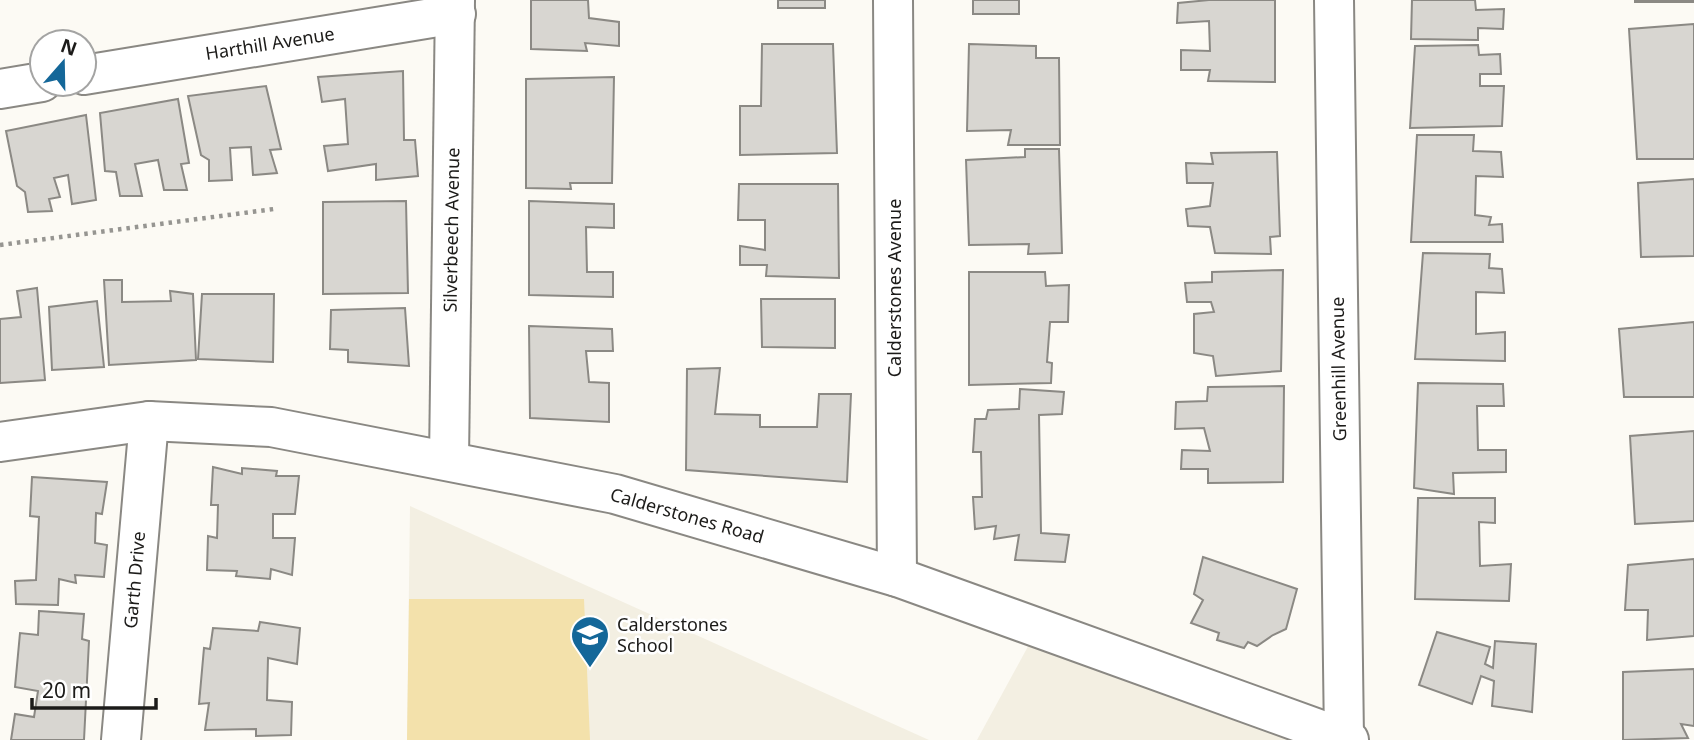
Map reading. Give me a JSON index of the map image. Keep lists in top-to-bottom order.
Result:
{
  "streets": {
    "street": [
      "Harthill Avenue",
      "Silverbeech Avenue",
      "Calderstones Avenue",
      "Greenhill Avenue",
      "Calderstones Road",
      "Garth Drive"
    ]
  },
  "crossings": [
    ["Harthill Avenue", "Silverbeech Avenue"],
    ["Silverbeech Avenue", "Calderstones Road"],
    ["Calderstones Avenue", "Calderstones Road"],
    ["Greenhill Avenue", "Calderstones Road"],
    ["Calderstones Road", "Garth Drive"]
  ],
  "places": {
    "school or university": ["Calderstones School"]
  },
  "scale_bar": "20 m",
  "north": "top"
}
